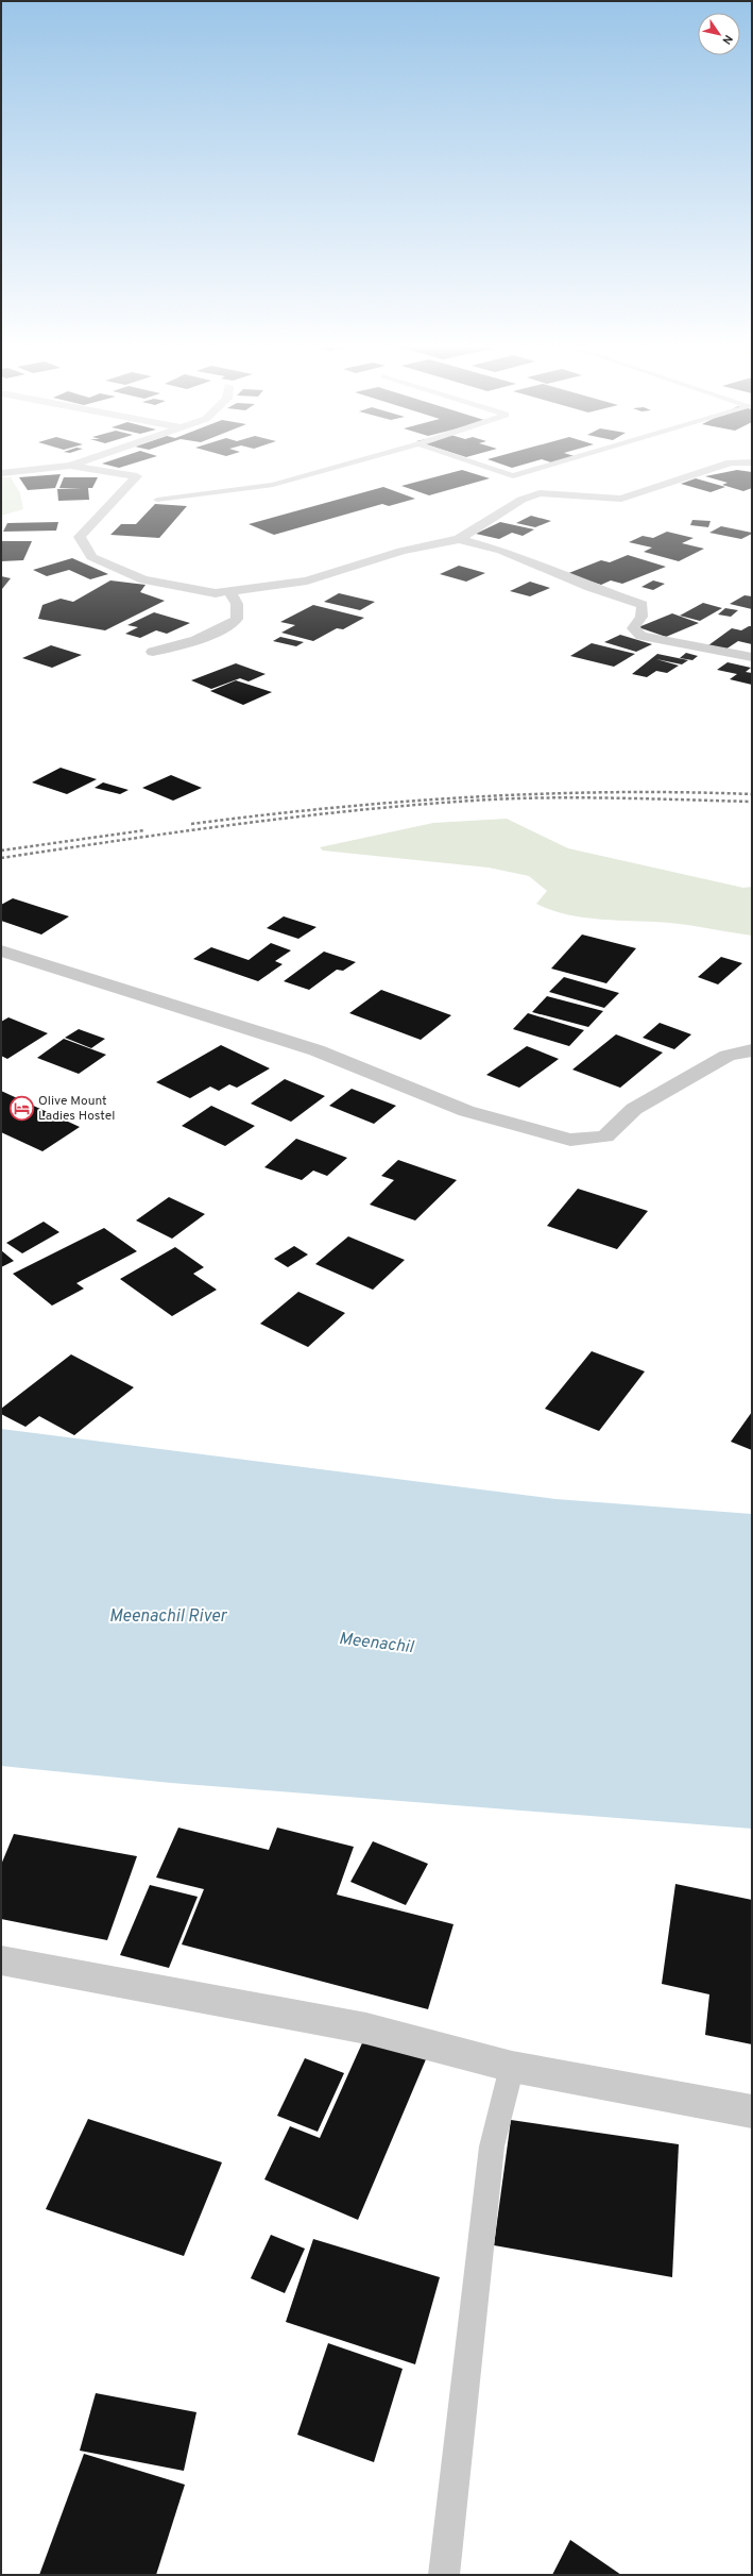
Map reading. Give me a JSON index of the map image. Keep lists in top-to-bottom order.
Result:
{
  "water": ["Meenachil River", "Meenachil"],
  "places": {
    "hotel": ["Olive Mount Ladies Hostel"]
  },
  "north": "bottom right"
}
